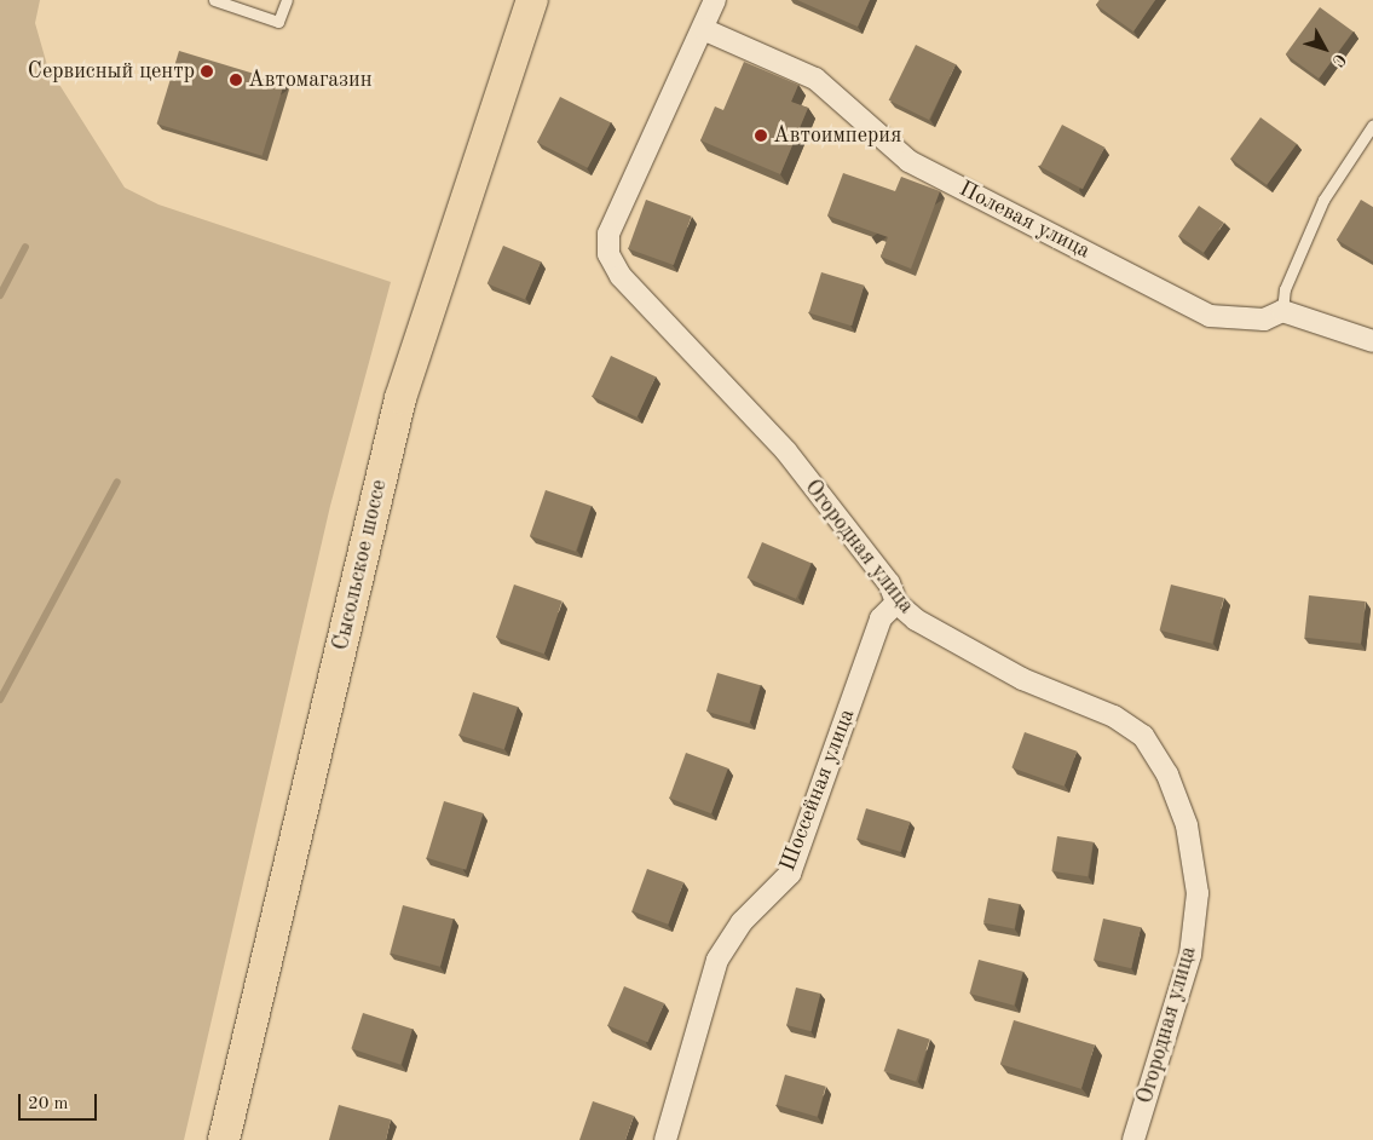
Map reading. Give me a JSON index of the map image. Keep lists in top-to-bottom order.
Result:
{
  "streets": {
    "main road": ["Сысольское шоссе"],
    "street": ["Полевая улица", "Огородная улица", "Шоссейная улица"]
  },
  "crossings": [
    ["Полевая улица", "Огородная улица"],
    ["Огородная улица", "Шоссейная улица"]
  ],
  "places": ["Сервисный центр", "Автомагазин", "Автоимперия"],
  "scale_bar": "20 m",
  "north": "bottom right"
}
